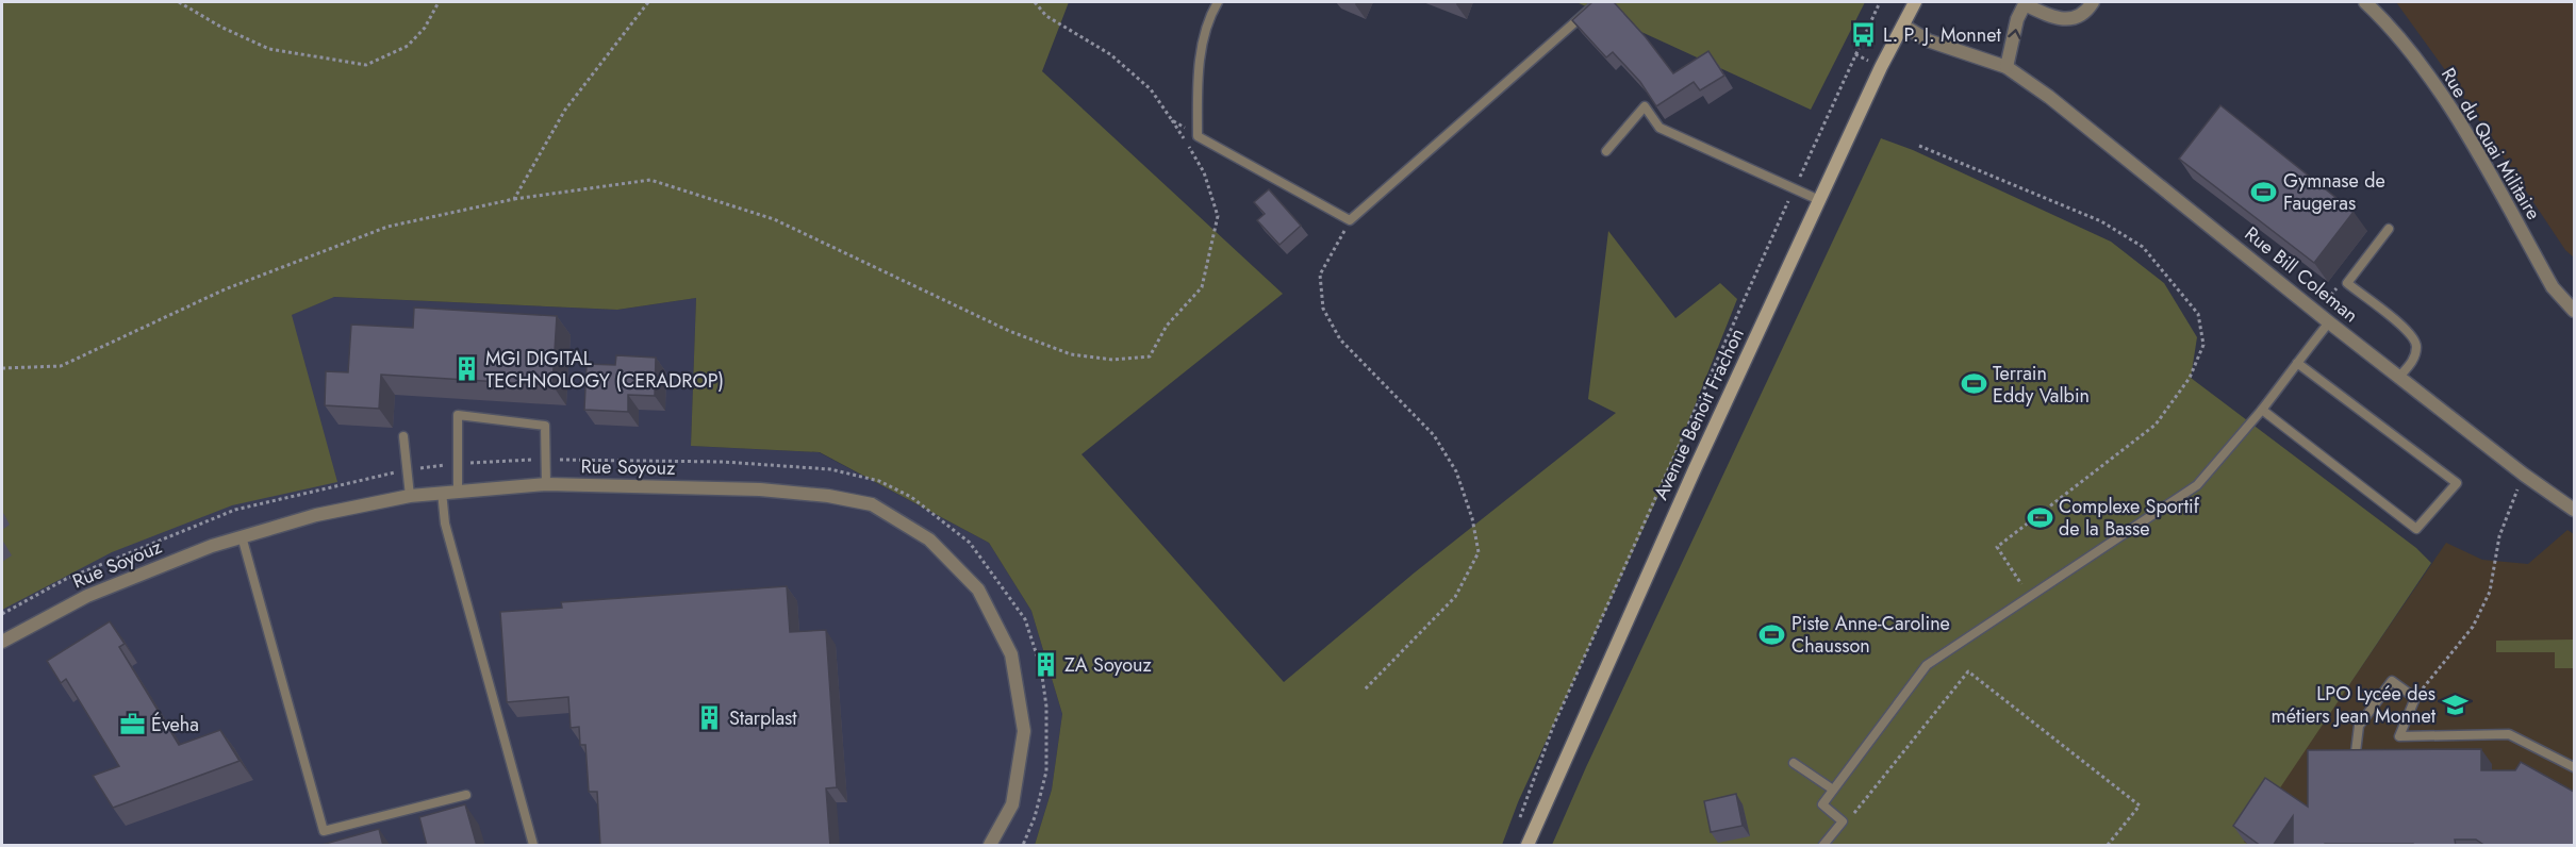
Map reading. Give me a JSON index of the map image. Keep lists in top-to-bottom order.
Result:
{
  "streets": {
    "main road": ["Avenue Benoit Frachon"],
    "street": ["Rue du Quai Militaire", "Rue Bill Coleman", "Rue Soyouz"]
  },
  "crossings": [
    ["Rue Bill Coleman", "Avenue Benoit Frachon"]
  ],
  "places": {
    "bus stop": ["L. P. J. Monnet"],
    "sports": [
      "Gymnase de Faugeras",
      "Terrain Eddy Valbin",
      "Complexe Sportif de la Basse",
      "Piste Anne-Caroline Chausson"
    ],
    "building": ["MGI DIGITAL TECHNOLOGY (CERADROP)", "ZA Soyouz", "Starplast"],
    "school or university": ["LPO Lycée des métiers Jean Monnet"],
    "office": ["Éveha"]
  }
}
